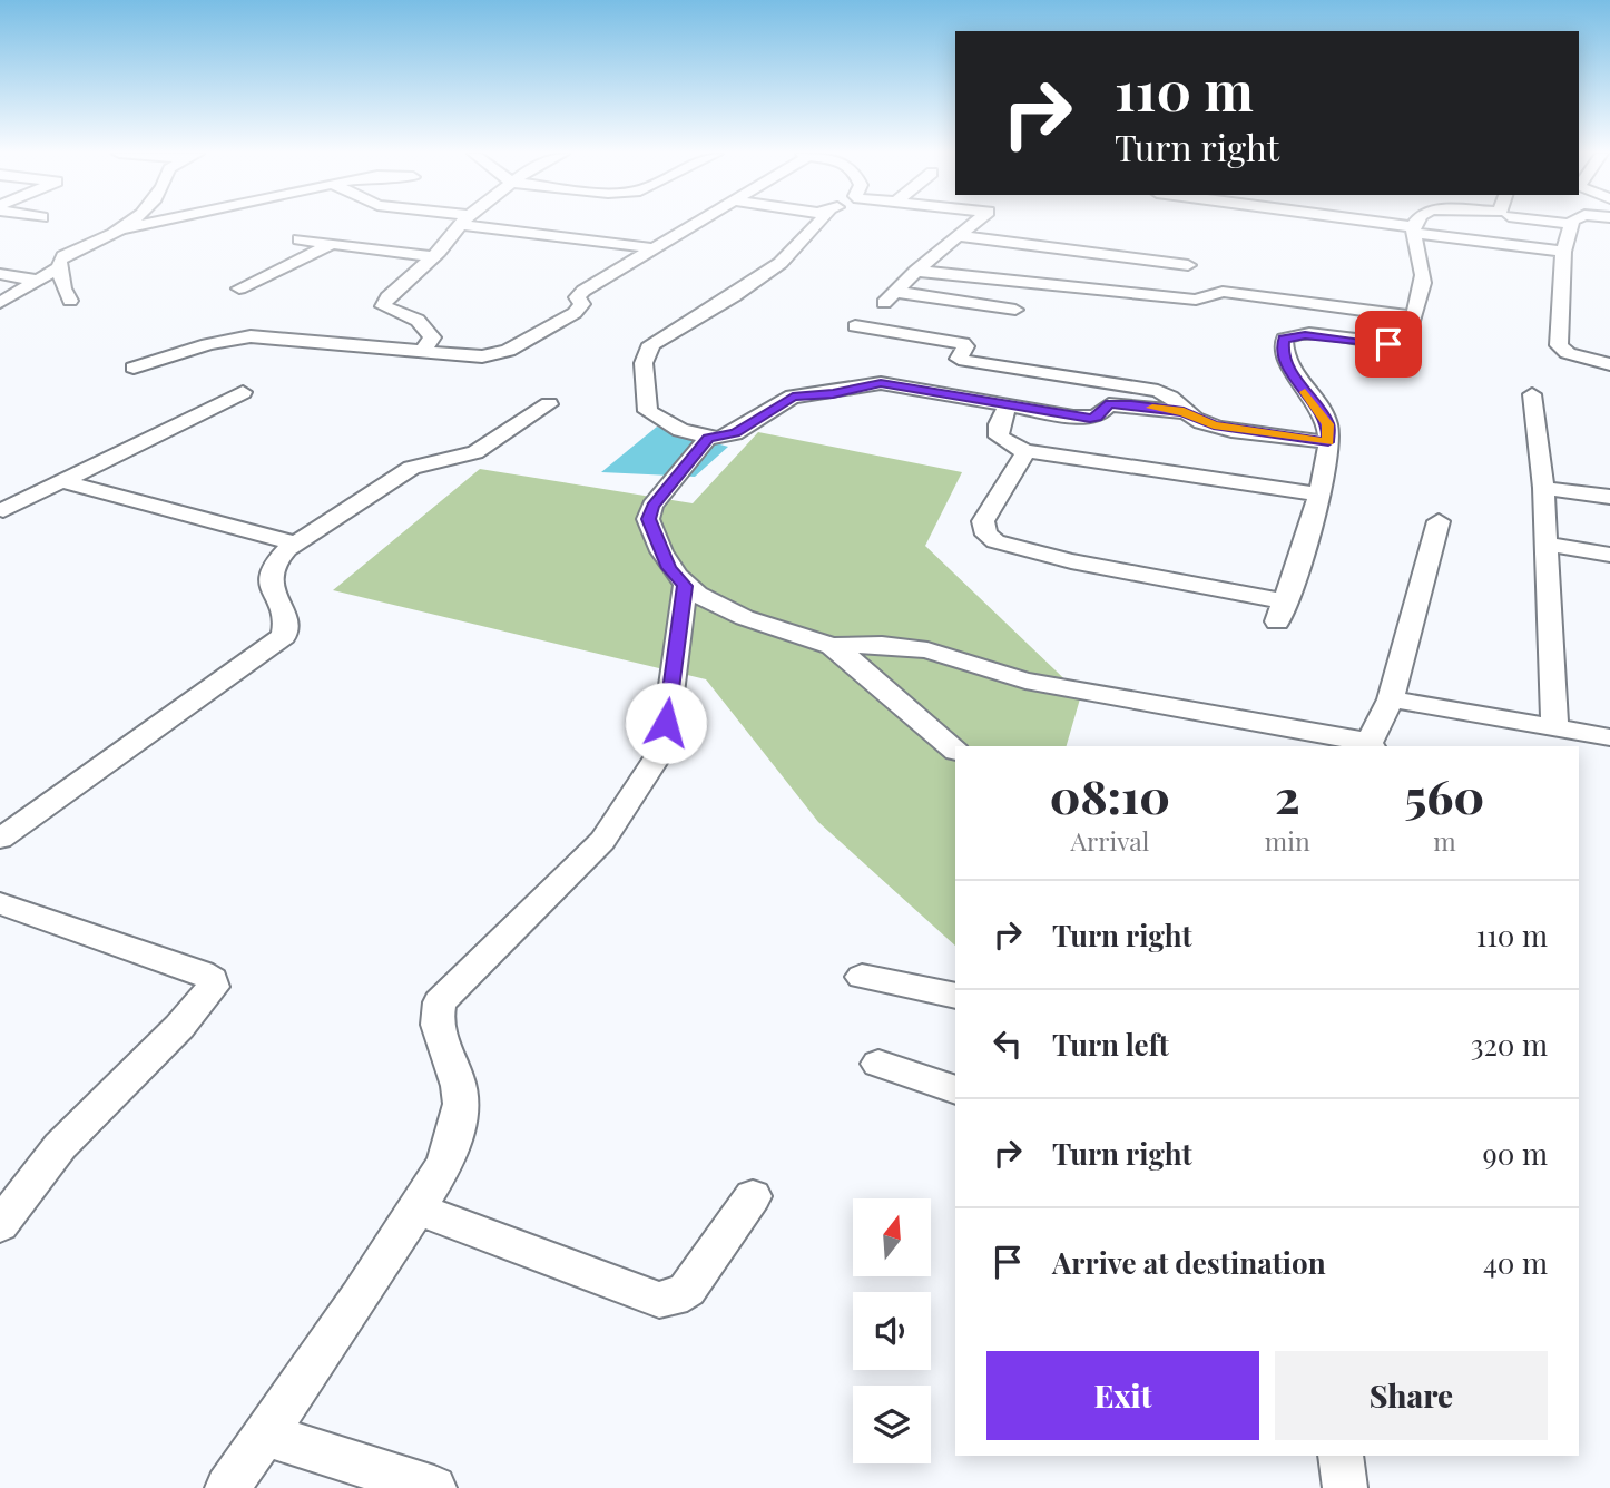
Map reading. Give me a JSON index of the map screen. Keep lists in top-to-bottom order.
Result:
{
  "north": "top",
  "page": {
    "turn": ["110 m", "Turn right"],
    "eta": [
      "08:10",
      "Arrival",
      "2",
      "min",
      "560",
      "m"
    ],
    "list": [
      {
        "name": "Turn right",
        "value": "110 m"
      },
      {
        "name": "Turn left",
        "value": "320 m"
      },
      {
        "name": "Turn right",
        "value": "90 m"
      },
      {
        "name": "Arrive at destination",
        "value": "40 m"
      }
    ],
    "buttons": ["Exit", "Share"]
  }
}
